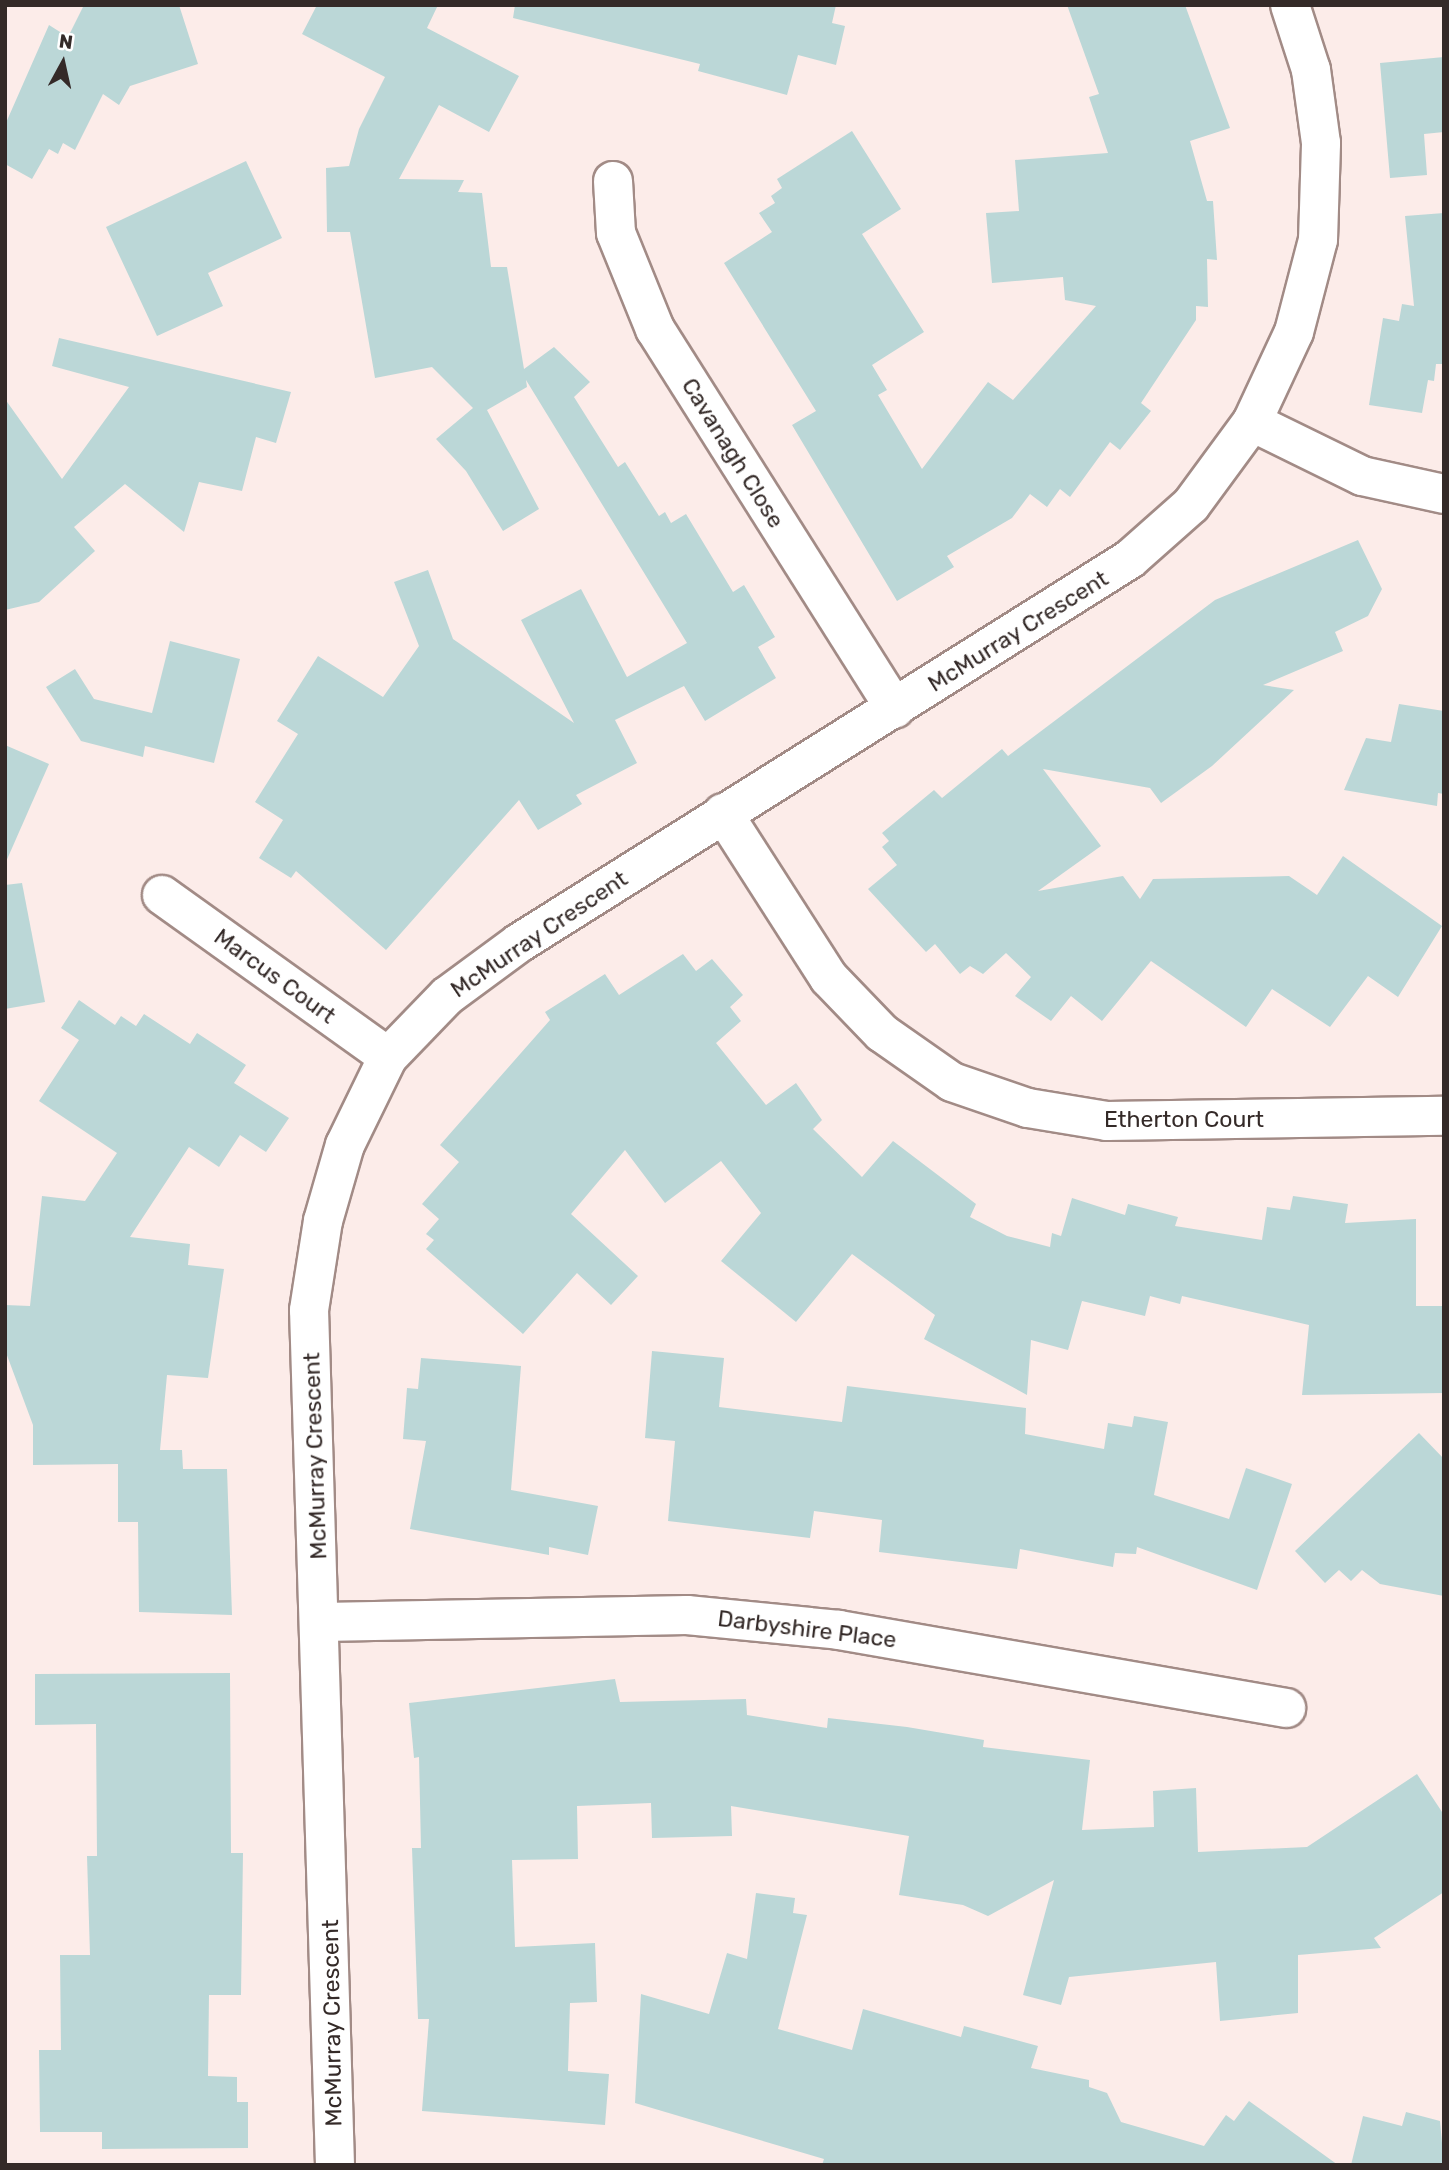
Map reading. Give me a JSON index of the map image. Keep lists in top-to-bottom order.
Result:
{
  "streets": {
    "street": [
      "Cavanagh Close",
      "McMurray Crescent",
      "Marcus Court",
      "Etherton Court",
      "Darbyshire Place"
    ]
  },
  "crossings": [
    ["Cavanagh Close", "McMurray Crescent"],
    ["McMurray Crescent", "Marcus Court"],
    ["McMurray Crescent", "Etherton Court"],
    ["McMurray Crescent", "Darbyshire Place"]
  ],
  "north": "top"
}
